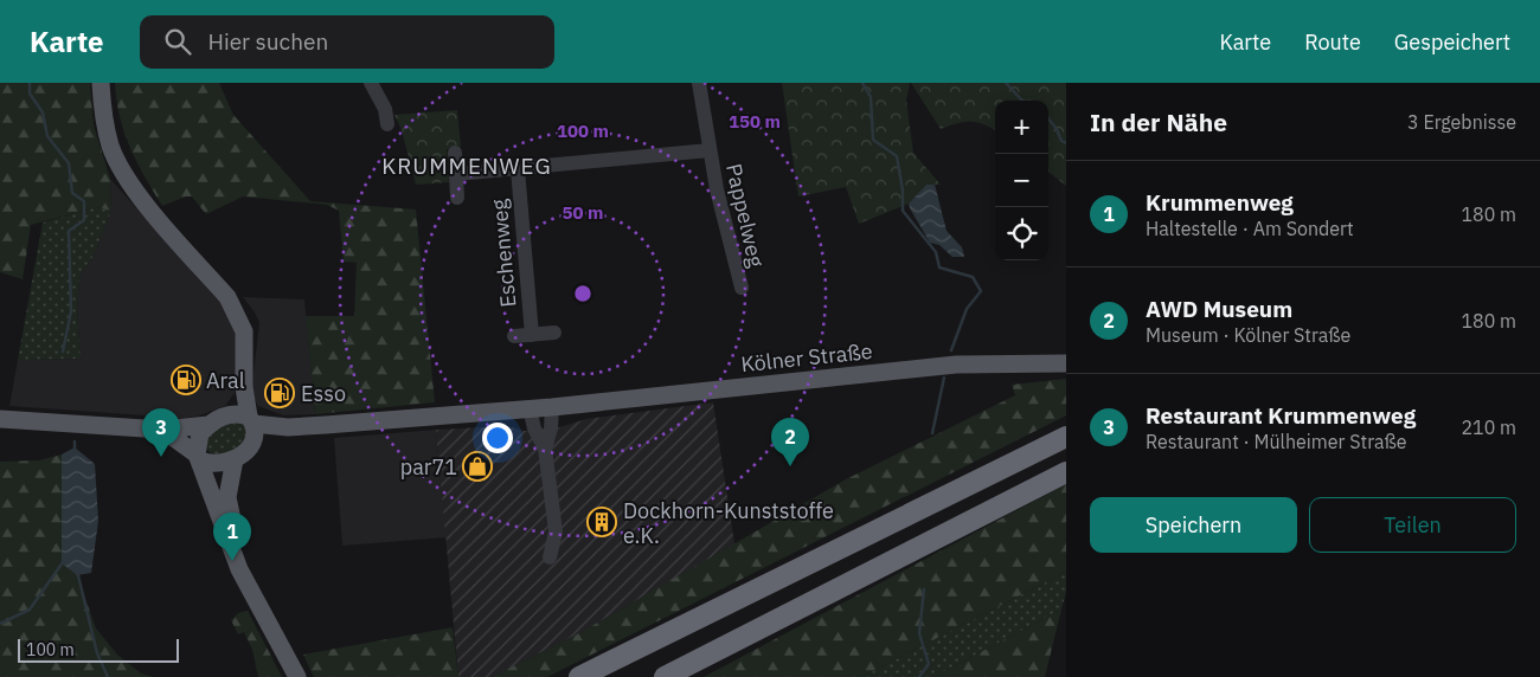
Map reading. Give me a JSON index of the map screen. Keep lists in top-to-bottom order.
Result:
{
  "streets": {
    "main road": ["Kölner Straße"],
    "street": ["Pappelweg", "Eschenweg"]
  },
  "crossings": [
    ["Pappelweg", "Eschenweg"]
  ],
  "districts": ["KRUMMENWEG"],
  "places": {
    "fuel station": ["Aral", "Esso"],
    "shop": ["par71"],
    "building": ["Dockhorn-Kunststoffe e.K."]
  },
  "scale_bar": "100 m",
  "page": {
    "header": "Karte",
    "search": "Hier suchen",
    "nav": ["Karte", "Route", "Gespeichert"],
    "heading": ["In der Nähe", "3 Ergebnisse"],
    "map_buttons": ["+", "−"],
    "list": [
      {
        "mark": "1",
        "name": "Krummenweg",
        "note": "Haltestelle · Am Sondert",
        "value": "180 m"
      },
      {
        "mark": "2",
        "name": "AWD Museum",
        "note": "Museum · Kölner Straße",
        "value": "180 m"
      },
      {
        "mark": "3",
        "name": "Restaurant Krummenweg",
        "note": "Restaurant · Mülheimer Straße",
        "value": "210 m"
      }
    ],
    "pins": ["3", "2", "1"],
    "buttons": ["Speichern", "Teilen"],
    "scale": "100 m"
  },
  "rings": ["150 m", "100 m", "50 m"]
}
